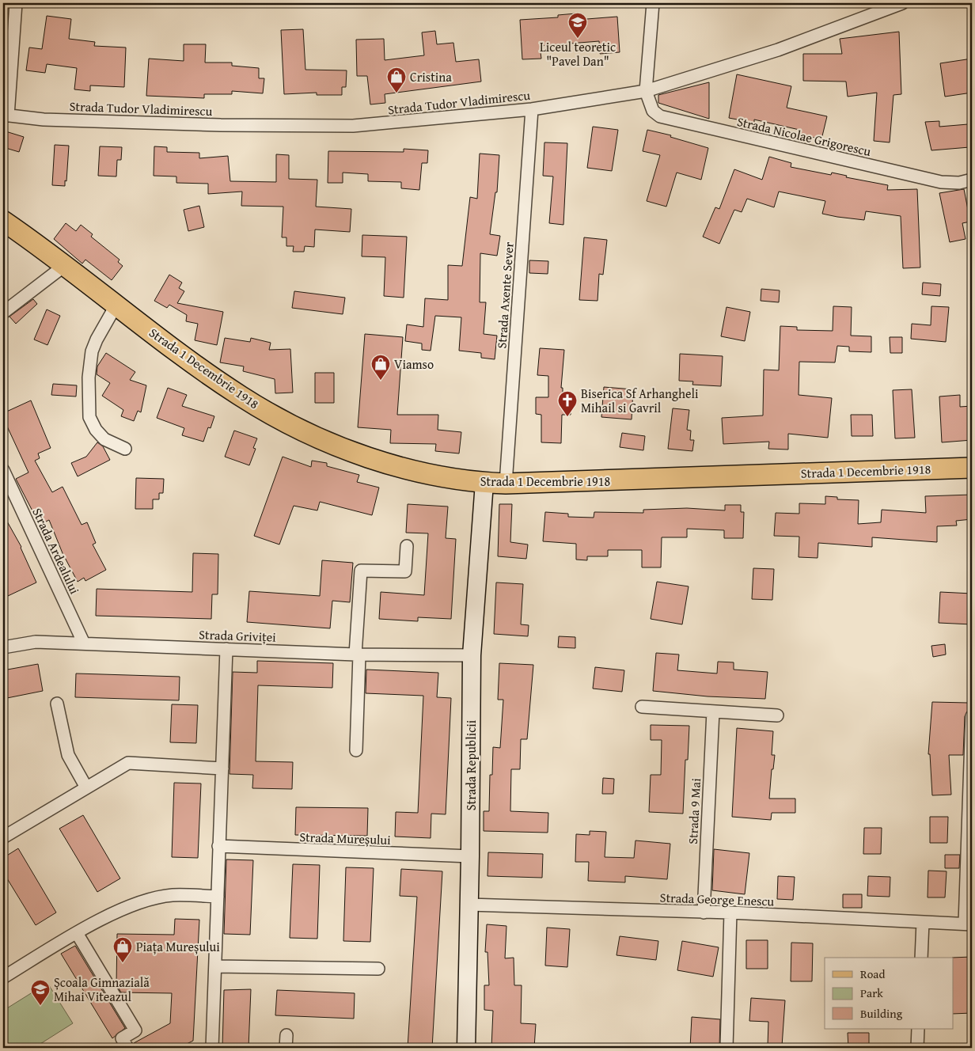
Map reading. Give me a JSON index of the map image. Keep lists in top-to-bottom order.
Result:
{
  "streets": {
    "main road": ["Strada 1 Decembrie 1918"],
    "street": [
      "Strada Tudor Vladimirescu",
      "Strada Nicolae Grigorescu",
      "Strada Axente Sever",
      "Strada Ardealului",
      "Strada Griviței",
      "Strada Republicii",
      "Strada 9 Mai",
      "Strada Mureșului",
      "Strada George Enescu"
    ]
  },
  "crossings": [
    ["Strada Tudor Vladimirescu", "Strada Nicolae Grigorescu"],
    ["Strada Tudor Vladimirescu", "Strada Axente Sever"],
    ["Strada Axente Sever", "Strada 1 Decembrie 1918"],
    ["Strada 1 Decembrie 1918", "Strada Republicii"],
    ["Strada Ardealului", "Strada Griviței"],
    ["Strada Griviței", "Strada Republicii"],
    ["Strada Republicii", "Strada Mureșului"],
    ["Strada Republicii", "Strada George Enescu"],
    ["Strada 9 Mai", "Strada George Enescu"]
  ],
  "places": {
    "school or university": ["Liceul teoretic \"Pavel Dan\"", "Școala Gimnazială Mihai Viteazul"],
    "shop": ["Cristina", "Viamso", "Piața Mureșului"],
    "church": ["Biserica Sf Arhangheli Mihail si Gavril"]
  },
  "legend": ["Road", "Park", "Building"]
}
